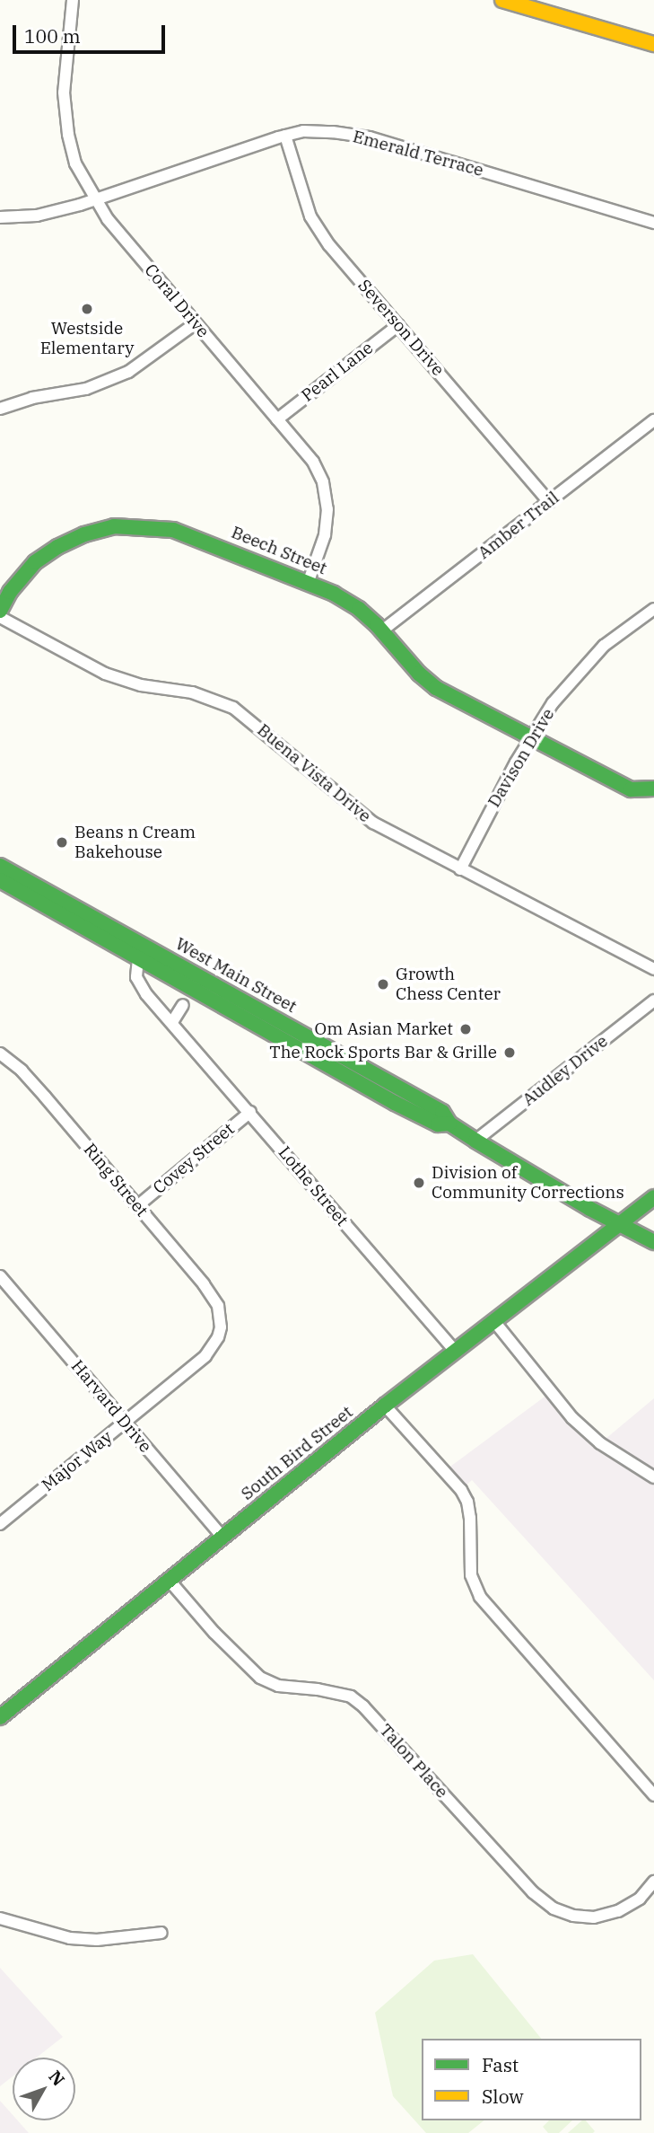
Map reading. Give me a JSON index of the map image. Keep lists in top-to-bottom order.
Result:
{
  "streets": {
    "main road": ["Beech Street", "West Main Street", "South Bird Street"],
    "street": [
      "Emerald Terrace",
      "Coral Drive",
      "Severson Drive",
      "Pearl Lane",
      "Amber Trail",
      "Davison Drive",
      "Buena Vista Drive",
      "Audley Drive",
      "Covey Street",
      "Ring Street",
      "Lothe Street",
      "Harvard Drive",
      "Major Way",
      "Talon Place"
    ]
  },
  "crossings": [
    ["Emerald Terrace", "Coral Drive"],
    ["Emerald Terrace", "Severson Drive"],
    ["Coral Drive", "Pearl Lane"],
    ["Coral Drive", "Beech Street"],
    ["Severson Drive", "Pearl Lane"],
    ["Severson Drive", "Amber Trail"],
    ["Amber Trail", "Beech Street"],
    ["Beech Street", "Davison Drive"],
    ["Davison Drive", "Buena Vista Drive"],
    ["West Main Street", "Audley Drive"],
    ["West Main Street", "Lothe Street"],
    ["West Main Street", "South Bird Street"],
    ["Covey Street", "Ring Street"],
    ["Covey Street", "Lothe Street"],
    ["Ring Street", "Major Way"],
    ["Lothe Street", "South Bird Street"],
    ["Harvard Drive", "South Bird Street"],
    ["Harvard Drive", "Major Way"],
    ["South Bird Street", "Talon Place"]
  ],
  "places": [
    "Westside Elementary",
    "Beans n Cream Bakehouse",
    "Growth Chess Center",
    "Om Asian Market",
    "The Rock Sports Bar & Grille",
    "Division of Community Corrections"
  ],
  "legend": ["Fast", "Slow"],
  "scale_bar": "100 m",
  "north": "top right"
}
